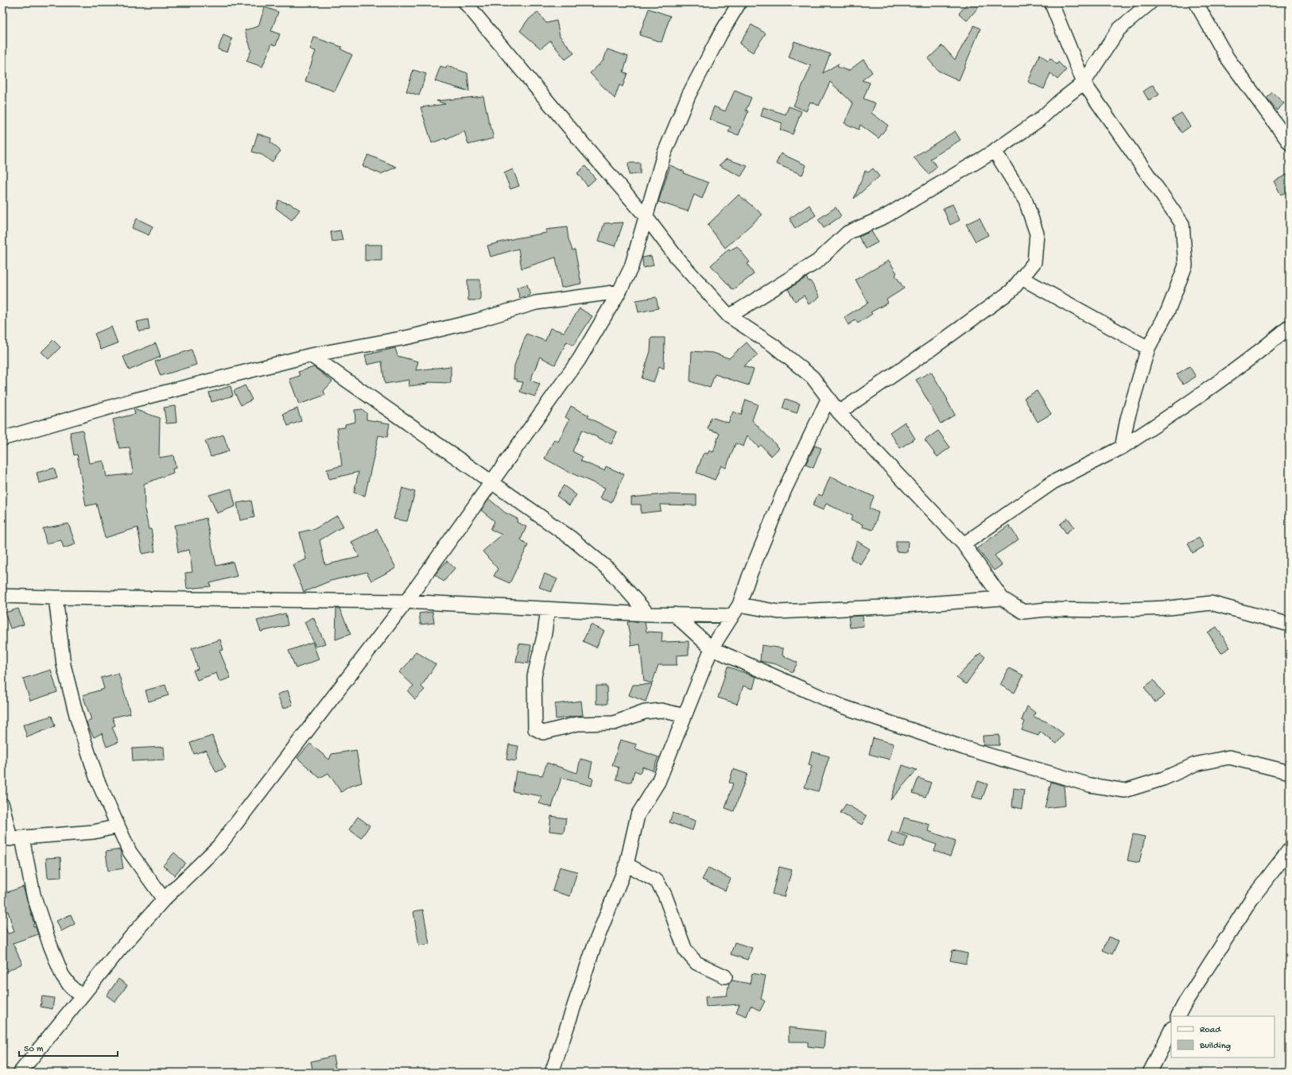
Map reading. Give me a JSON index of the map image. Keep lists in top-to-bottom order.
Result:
{
  "legend": ["Road", "Building"],
  "scale_bar": "50 m"
}
